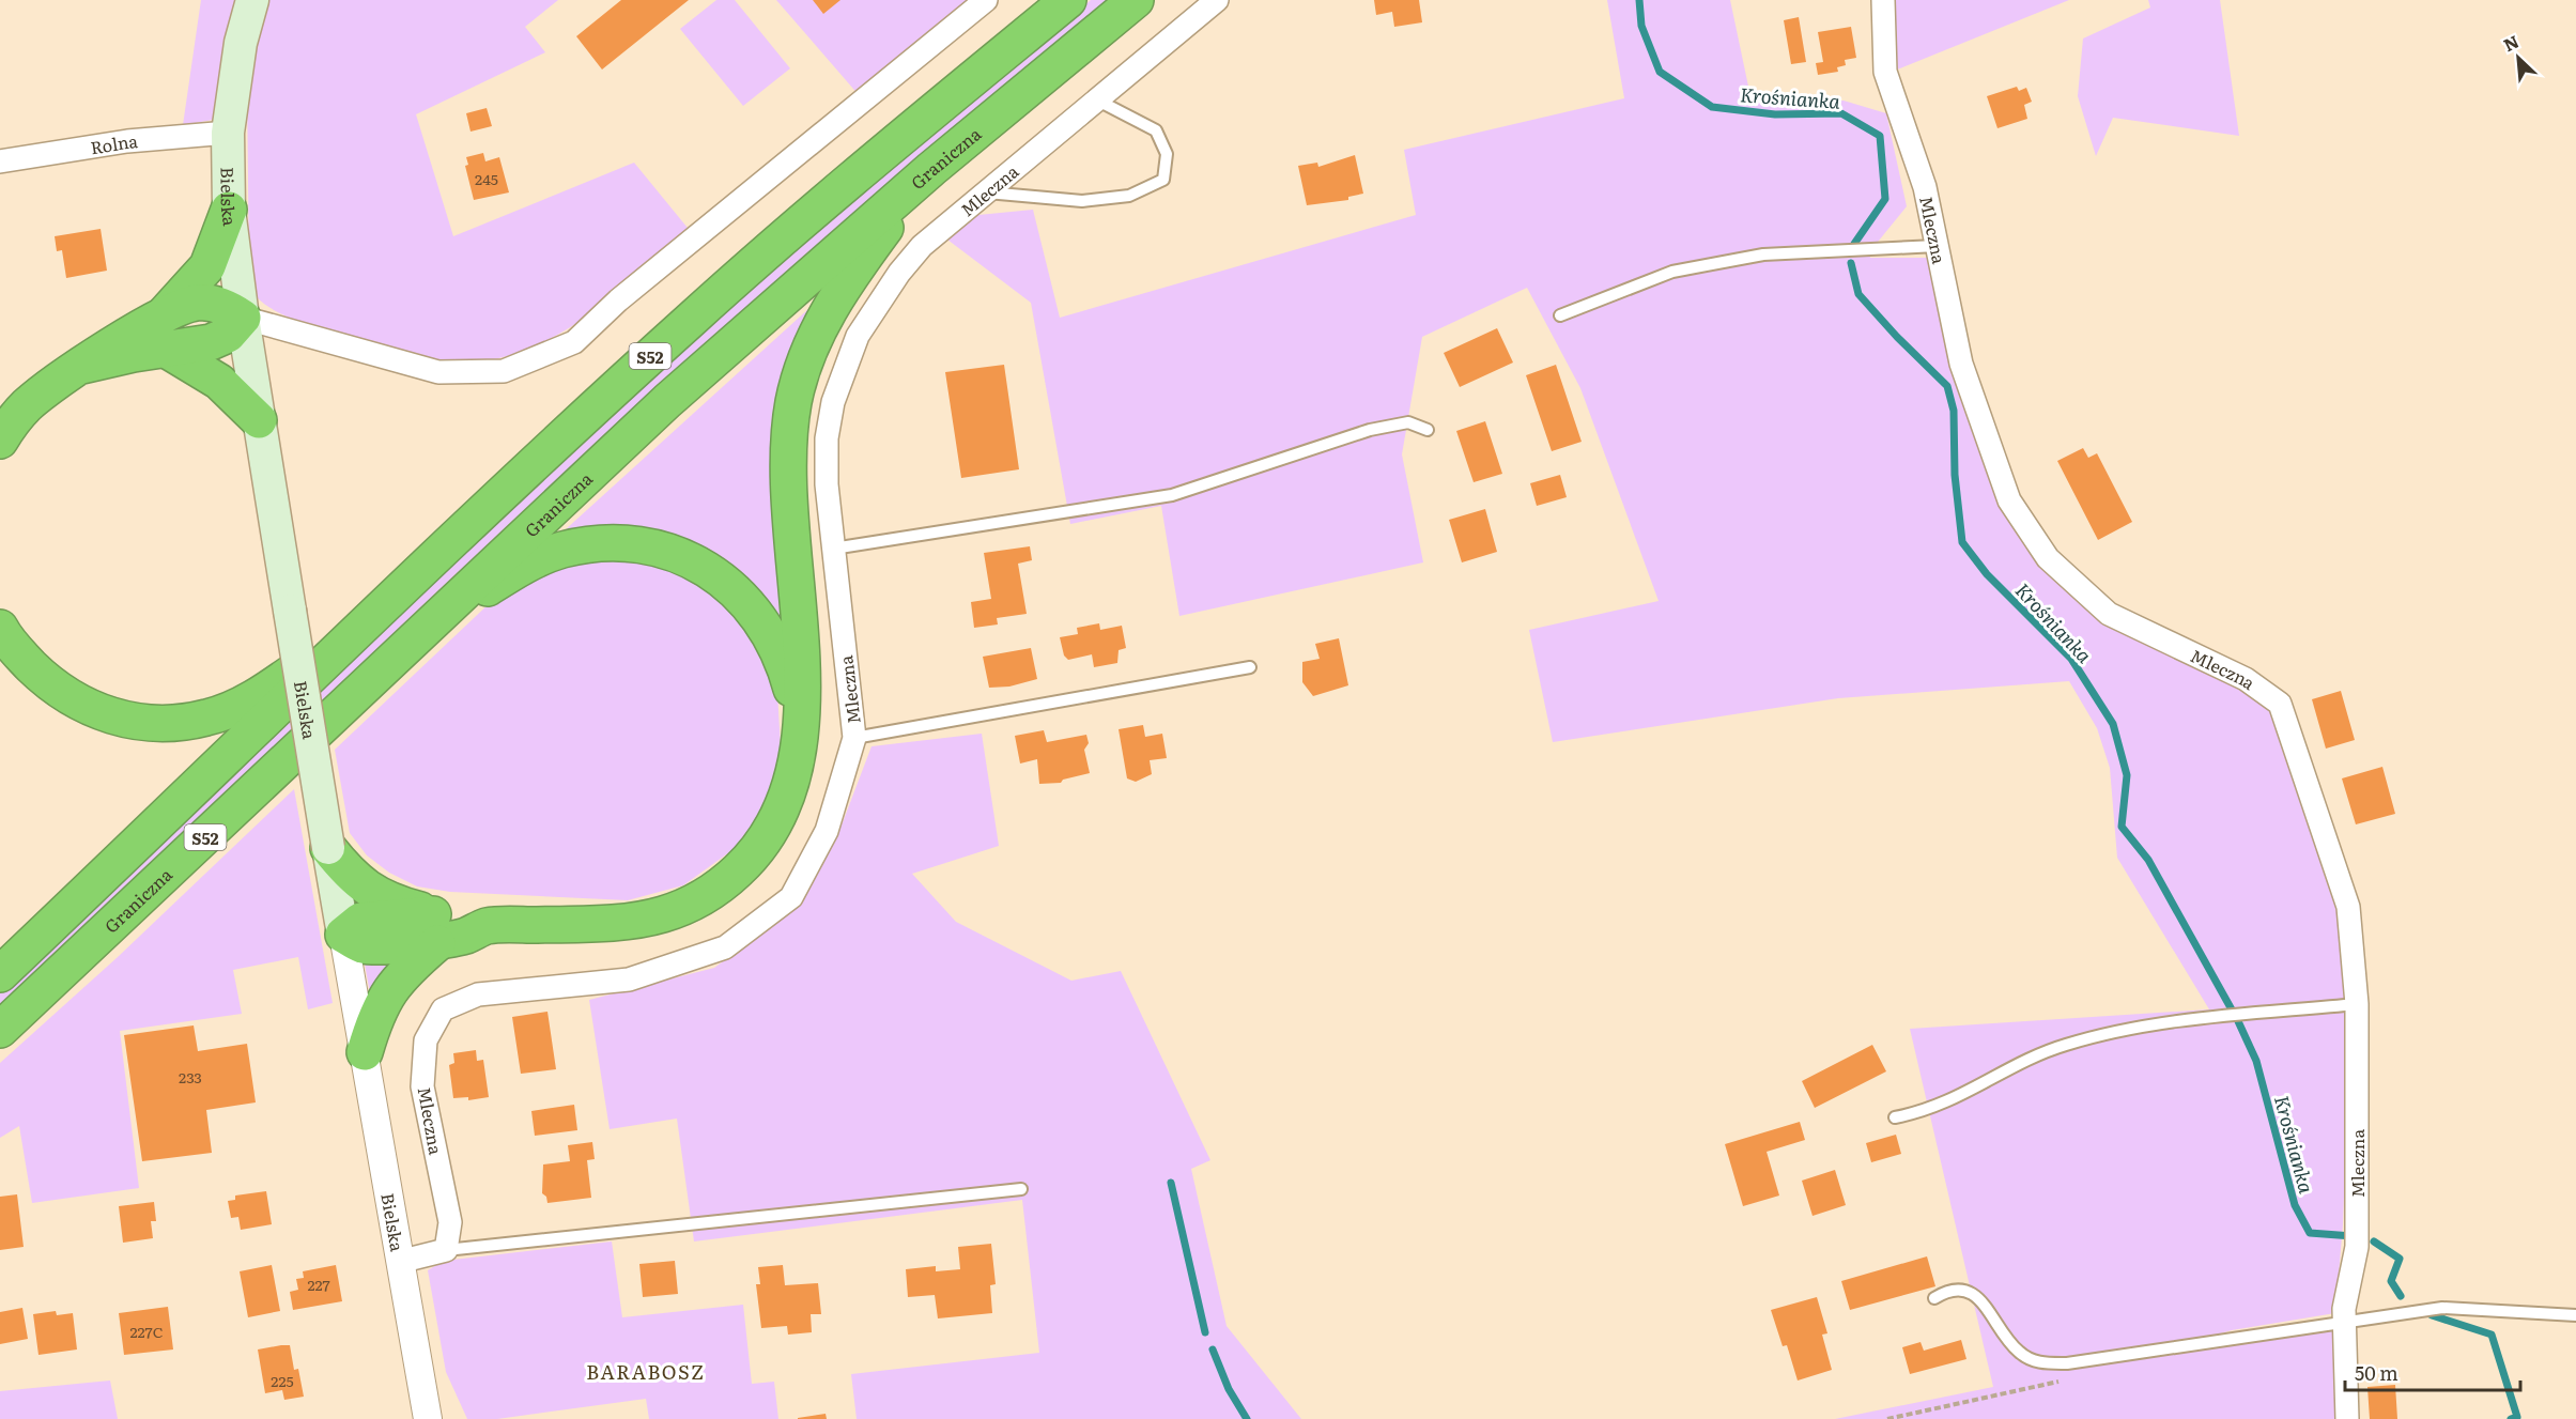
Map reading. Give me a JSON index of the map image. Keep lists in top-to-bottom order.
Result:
{
  "streets": {
    "highway": ["Graniczna", "S52"],
    "main road": ["Bielska"],
    "street": ["Rolna", "Mleczna"]
  },
  "crossings": [
    ["Rolna", "Bielska"]
  ],
  "districts": ["BARABOSZ"],
  "water": ["Krośnianka"],
  "house_numbers": [
    "245",
    "233",
    "227",
    "227C",
    "225"
  ],
  "scale_bar": "50 m",
  "north": "top left"
}
